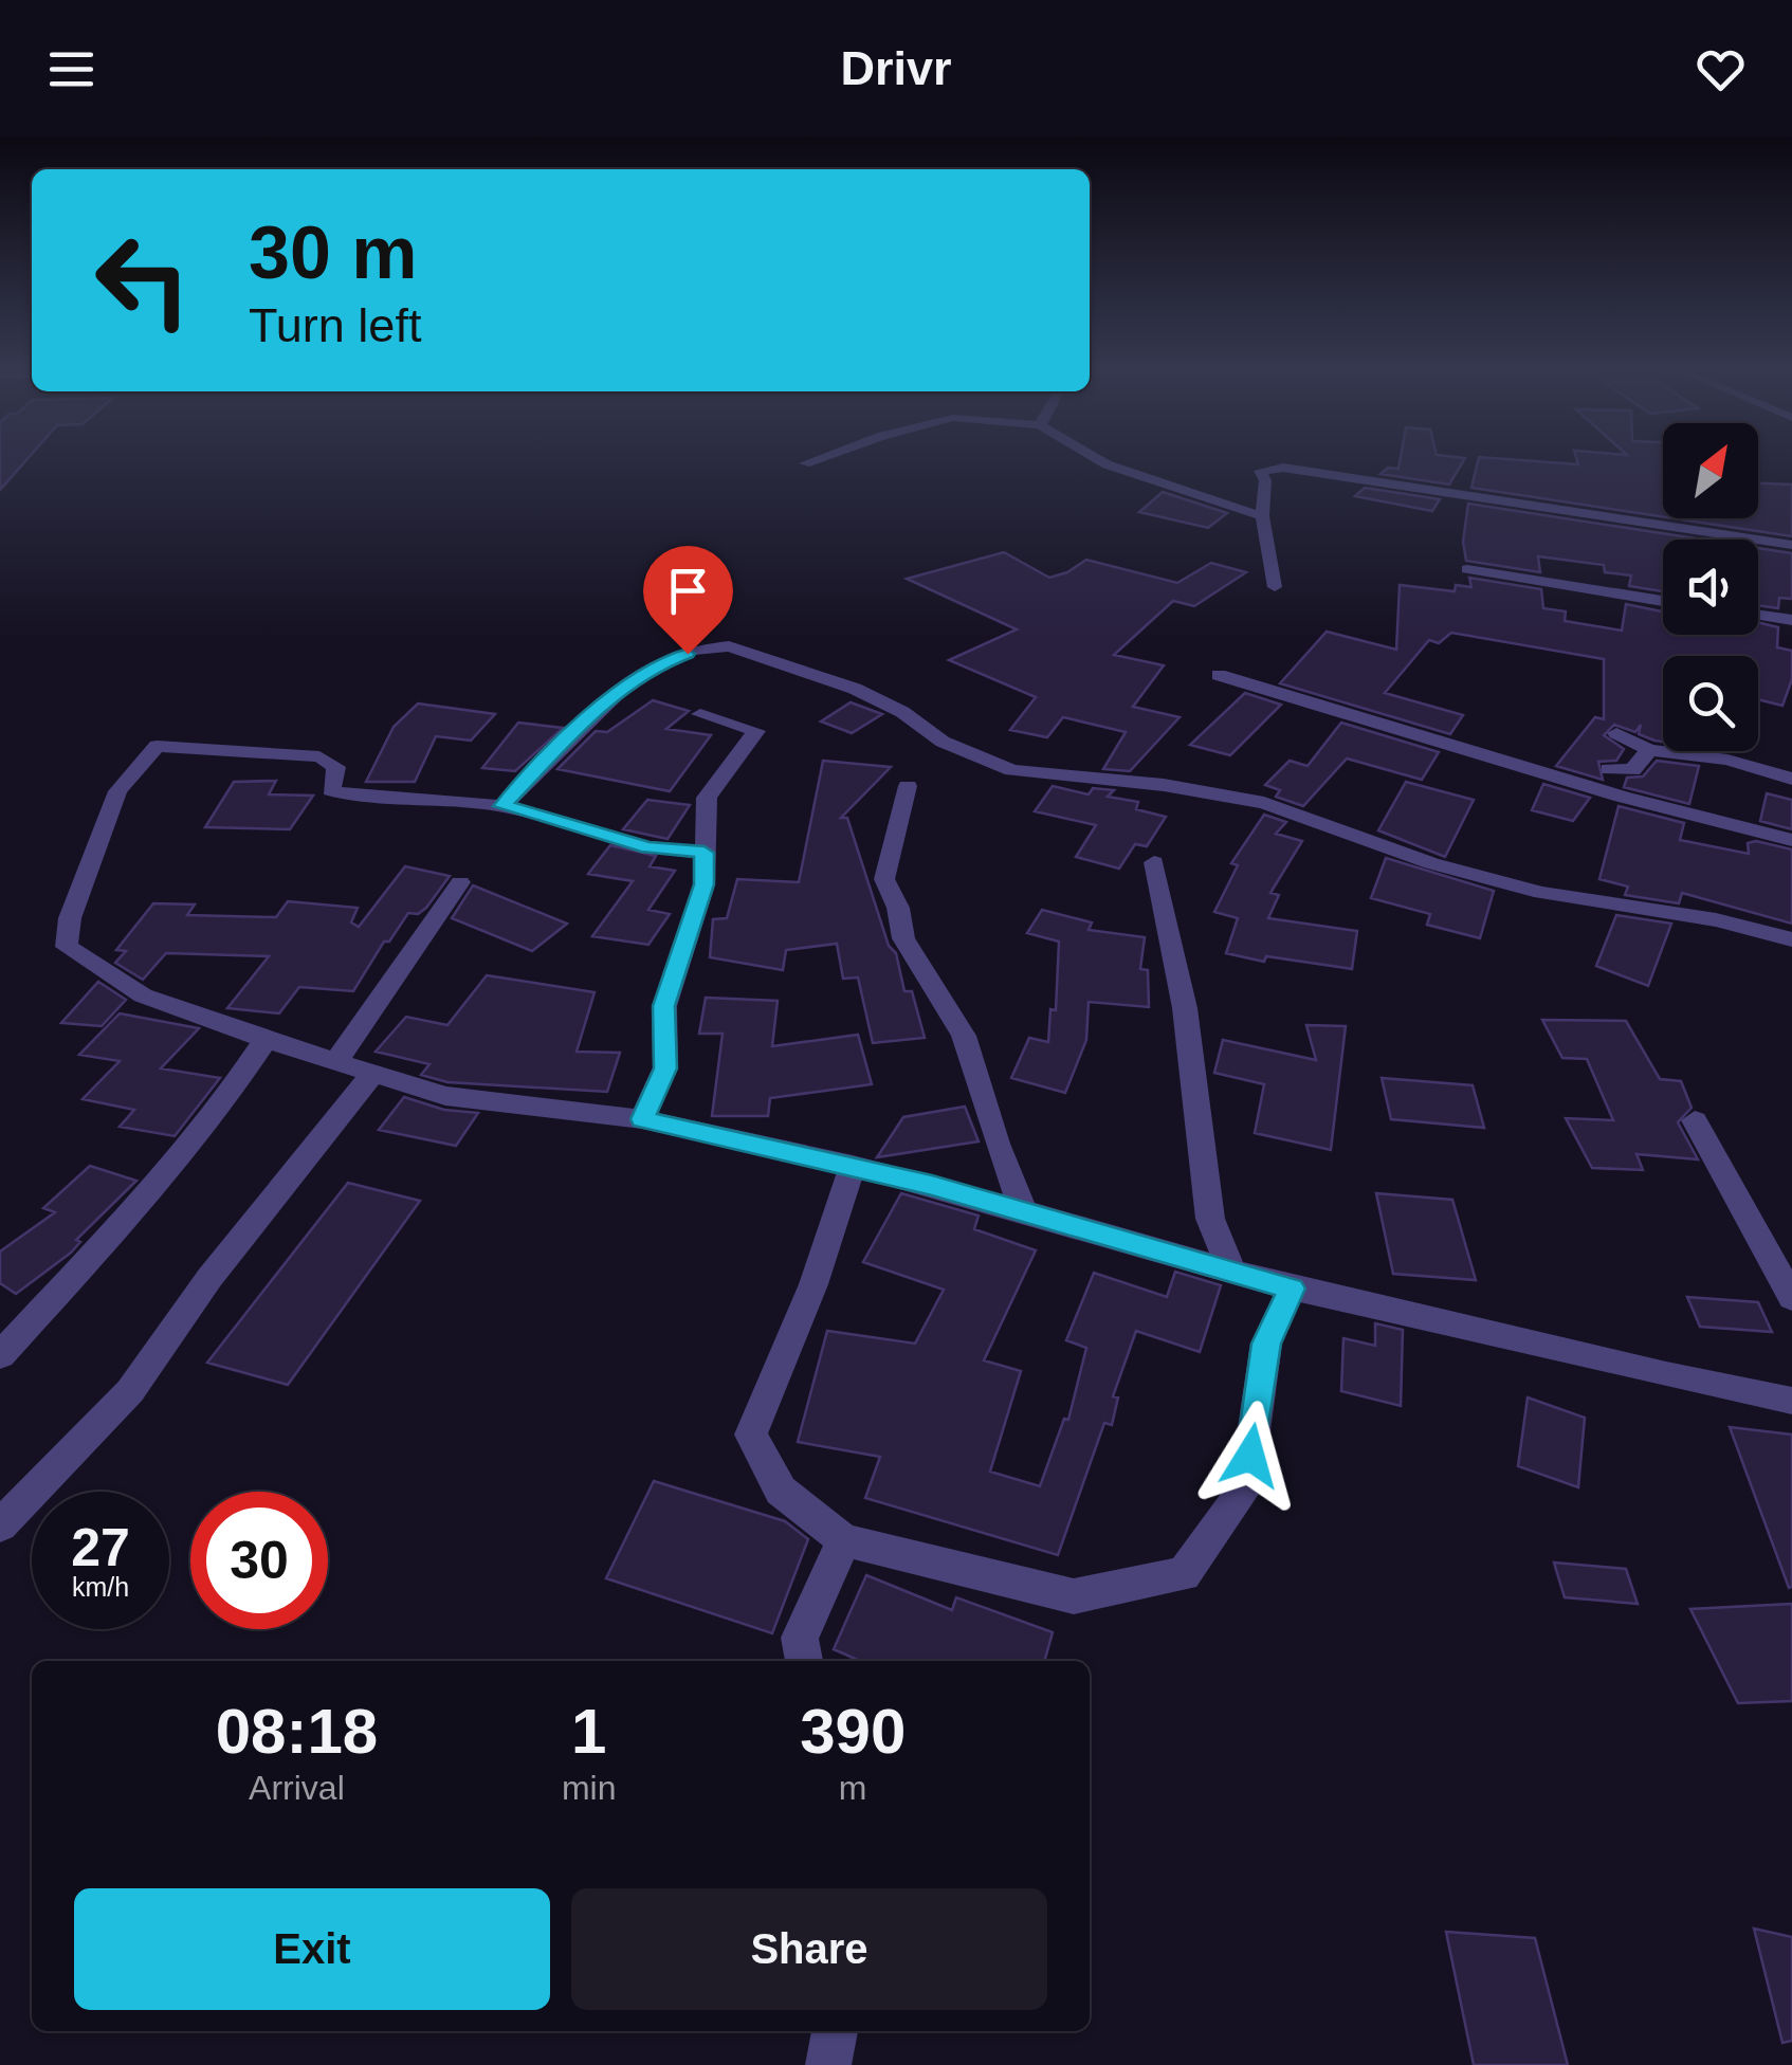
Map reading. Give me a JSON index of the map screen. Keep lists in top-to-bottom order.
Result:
{
  "north": "top right",
  "page": {
    "header": "Drivr",
    "turn": ["30 m", "Turn left"],
    "speed": "27 km/h",
    "limit": "30",
    "eta": [
      "08:18",
      "Arrival",
      "1",
      "min",
      "390",
      "m"
    ],
    "buttons": ["Exit", "Share"]
  }
}
